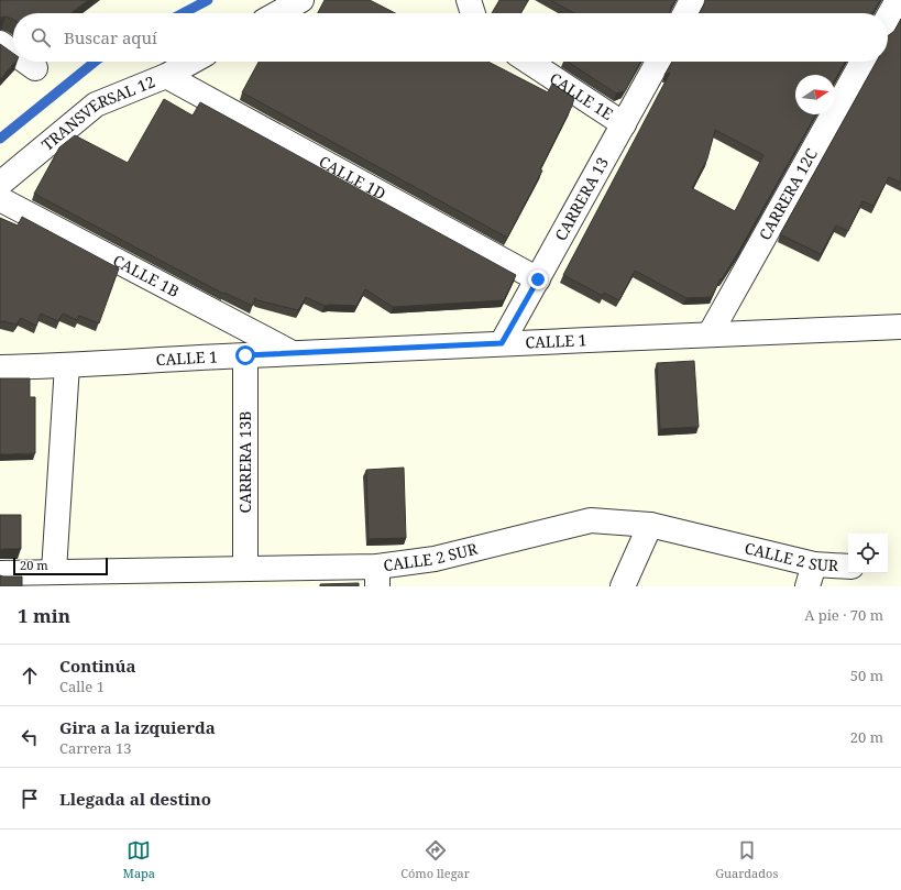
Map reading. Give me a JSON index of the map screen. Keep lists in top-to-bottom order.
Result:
{
  "streets": {
    "street": [
      "CALLE 1E",
      "TRANSVERSAL 12",
      "CALLE 1D",
      "CARRERA 12C",
      "CARRERA 13",
      "CALLE 1B",
      "CALLE 1",
      "CARRERA 13B",
      "CALLE 2 SUR"
    ]
  },
  "crossings": [
    ["CALLE 1E", "CARRERA 13"],
    ["TRANSVERSAL 12", "CALLE 1D"],
    ["CALLE 1D", "CARRERA 13"],
    ["CARRERA 12C", "CALLE 1"],
    ["CARRERA 13", "CALLE 1"],
    ["CALLE 1B", "CALLE 1"],
    ["CALLE 1", "CARRERA 13B"],
    ["CARRERA 13B", "CALLE 2 SUR"]
  ],
  "scale_bar": "20 m",
  "north": "right",
  "page": {
    "search": "Buscar aquí",
    "scale": "20 m",
    "heading": ["1 min", "A pie · 70 m"],
    "list": [
      ["Continúa", "Calle 1", "50 m"],
      ["Gira a la izquierda", "Carrera 13", "20 m"],
      "Llegada al destino"
    ],
    "nav": ["Mapa", "Cómo llegar", "Guardados"]
  }
}
